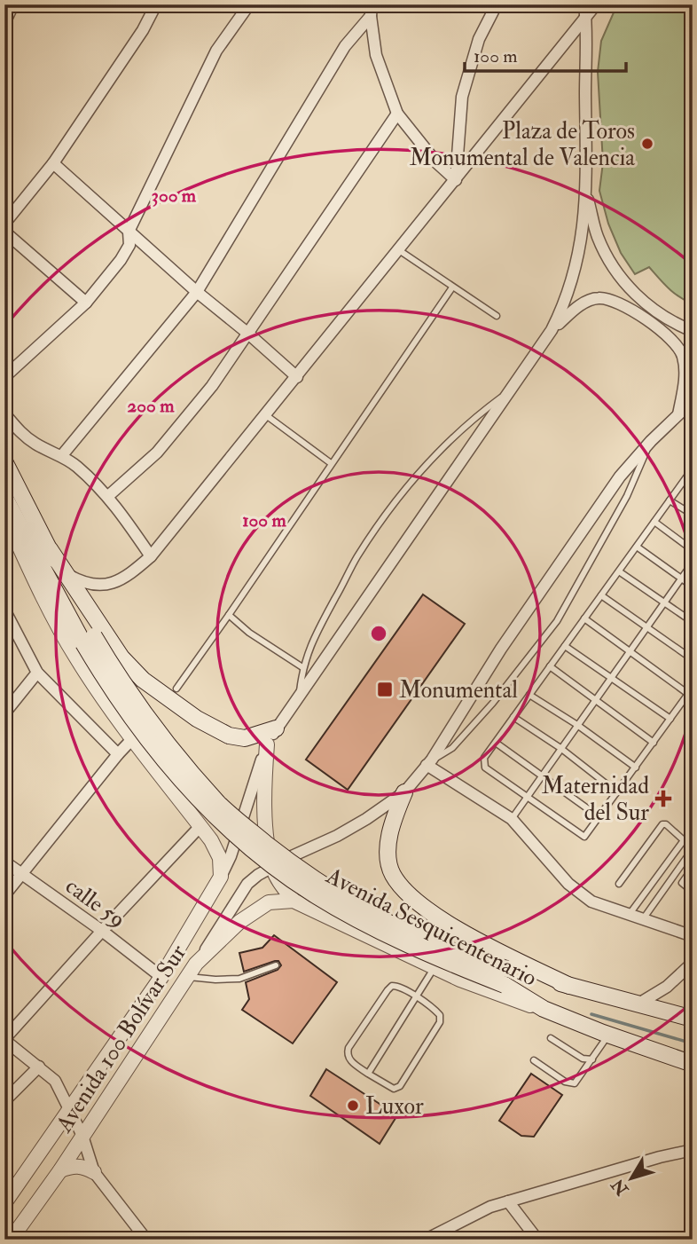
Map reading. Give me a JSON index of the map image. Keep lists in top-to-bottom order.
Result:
{
  "streets": {
    "main road": ["Avenida Sesquicentenario"],
    "street": ["calle 59", "Avenida 100 Bolívar Sur"]
  },
  "crossings": [
    ["calle 59", "Avenida 100 Bolívar Sur"]
  ],
  "places": {
    "other": ["Plaza de Toros Monumental de Valencia", "Luxor"],
    "transit": ["Monumental"],
    "health": ["Maternidad del Sur"]
  },
  "scale_bar": "100 m",
  "north": "bottom left",
  "rings": ["300 m", "200 m", "100 m"]
}
